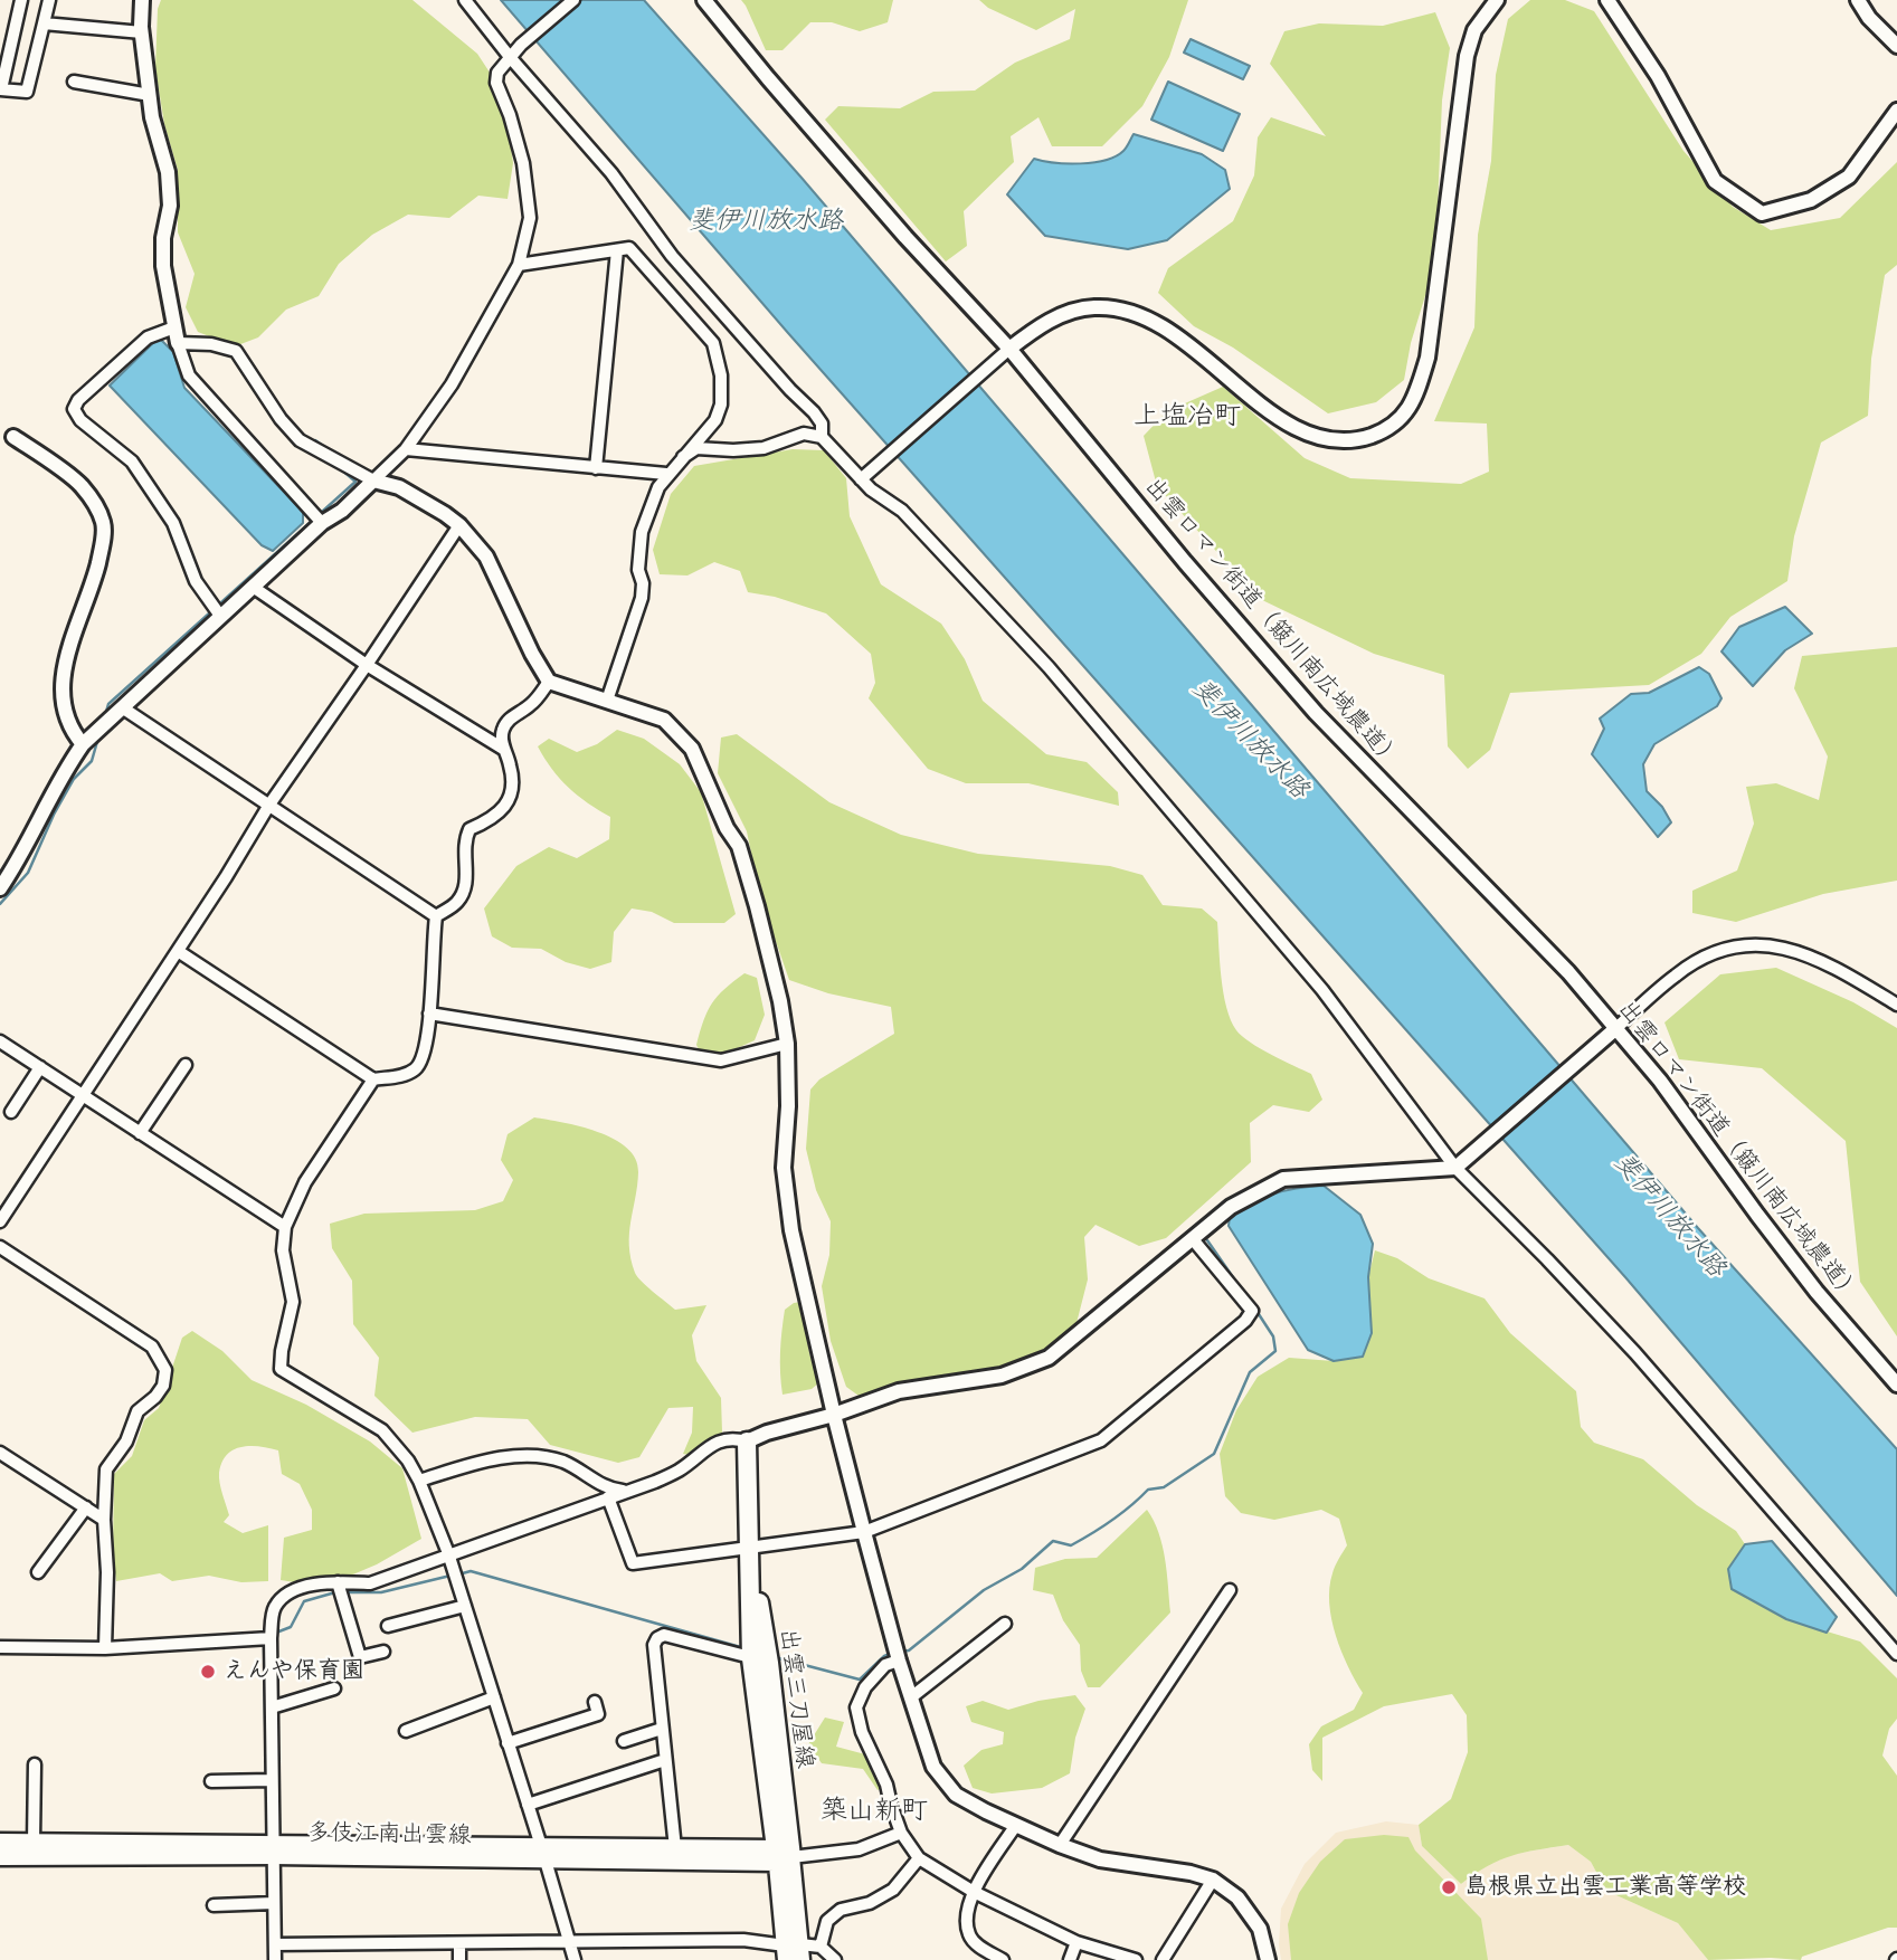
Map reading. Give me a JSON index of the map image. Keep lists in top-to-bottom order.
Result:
{
  "streets": {
    "main road": ["出雲三刀屋線", "多伎江南出雲線"],
    "street": ["出雲ロマン街道（簸川南広域農道）"]
  },
  "crossings": [
    ["出雲三刀屋線", "多伎江南出雲線"]
  ],
  "districts": ["上塩冶町", "築山新町"],
  "water": ["斐伊川放水路"],
  "places": ["えんや保育園", "島根県立出雲工業高等学校"]
}
